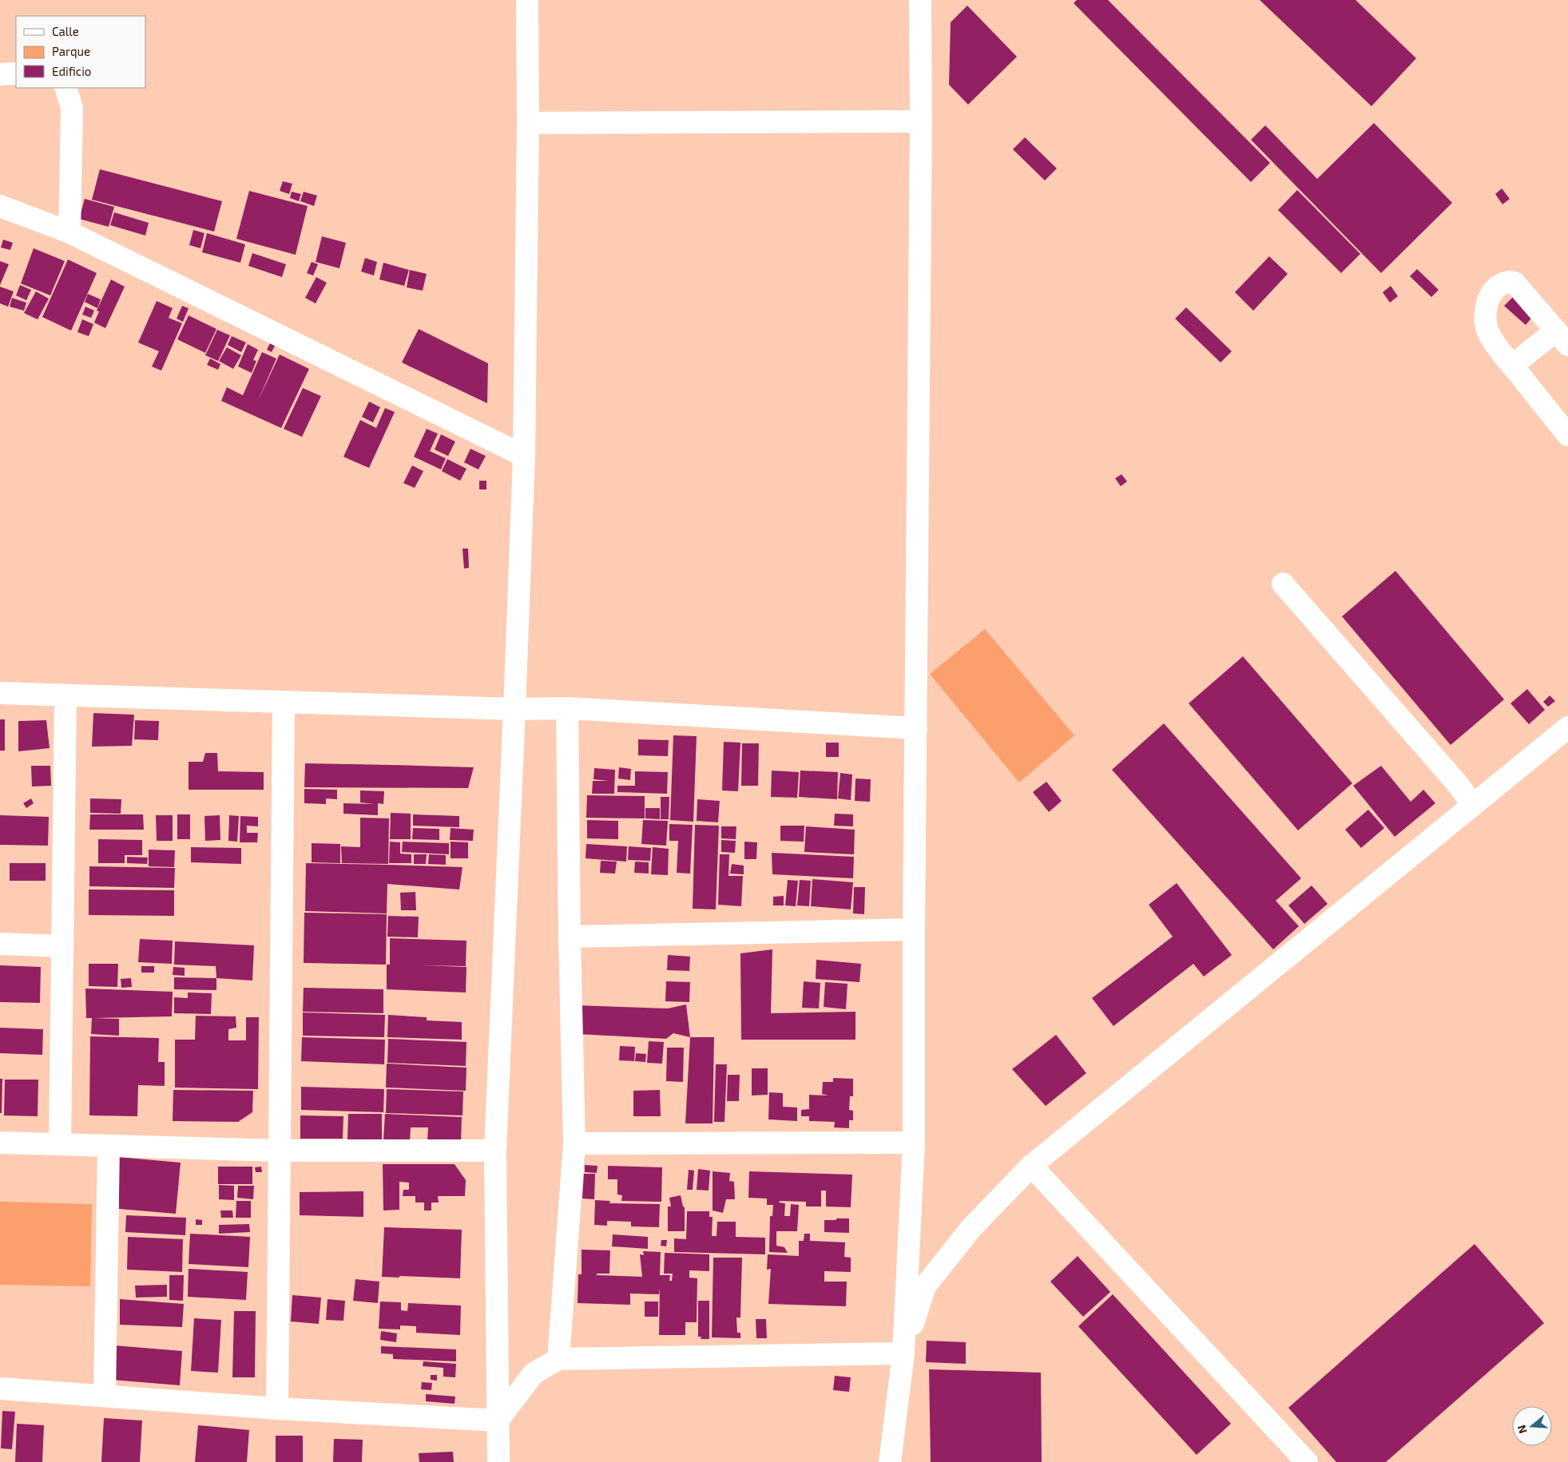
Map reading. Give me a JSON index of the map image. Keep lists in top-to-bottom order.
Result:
{
  "legend": ["Calle", "Parque", "Edificio"],
  "north": "left"
}
